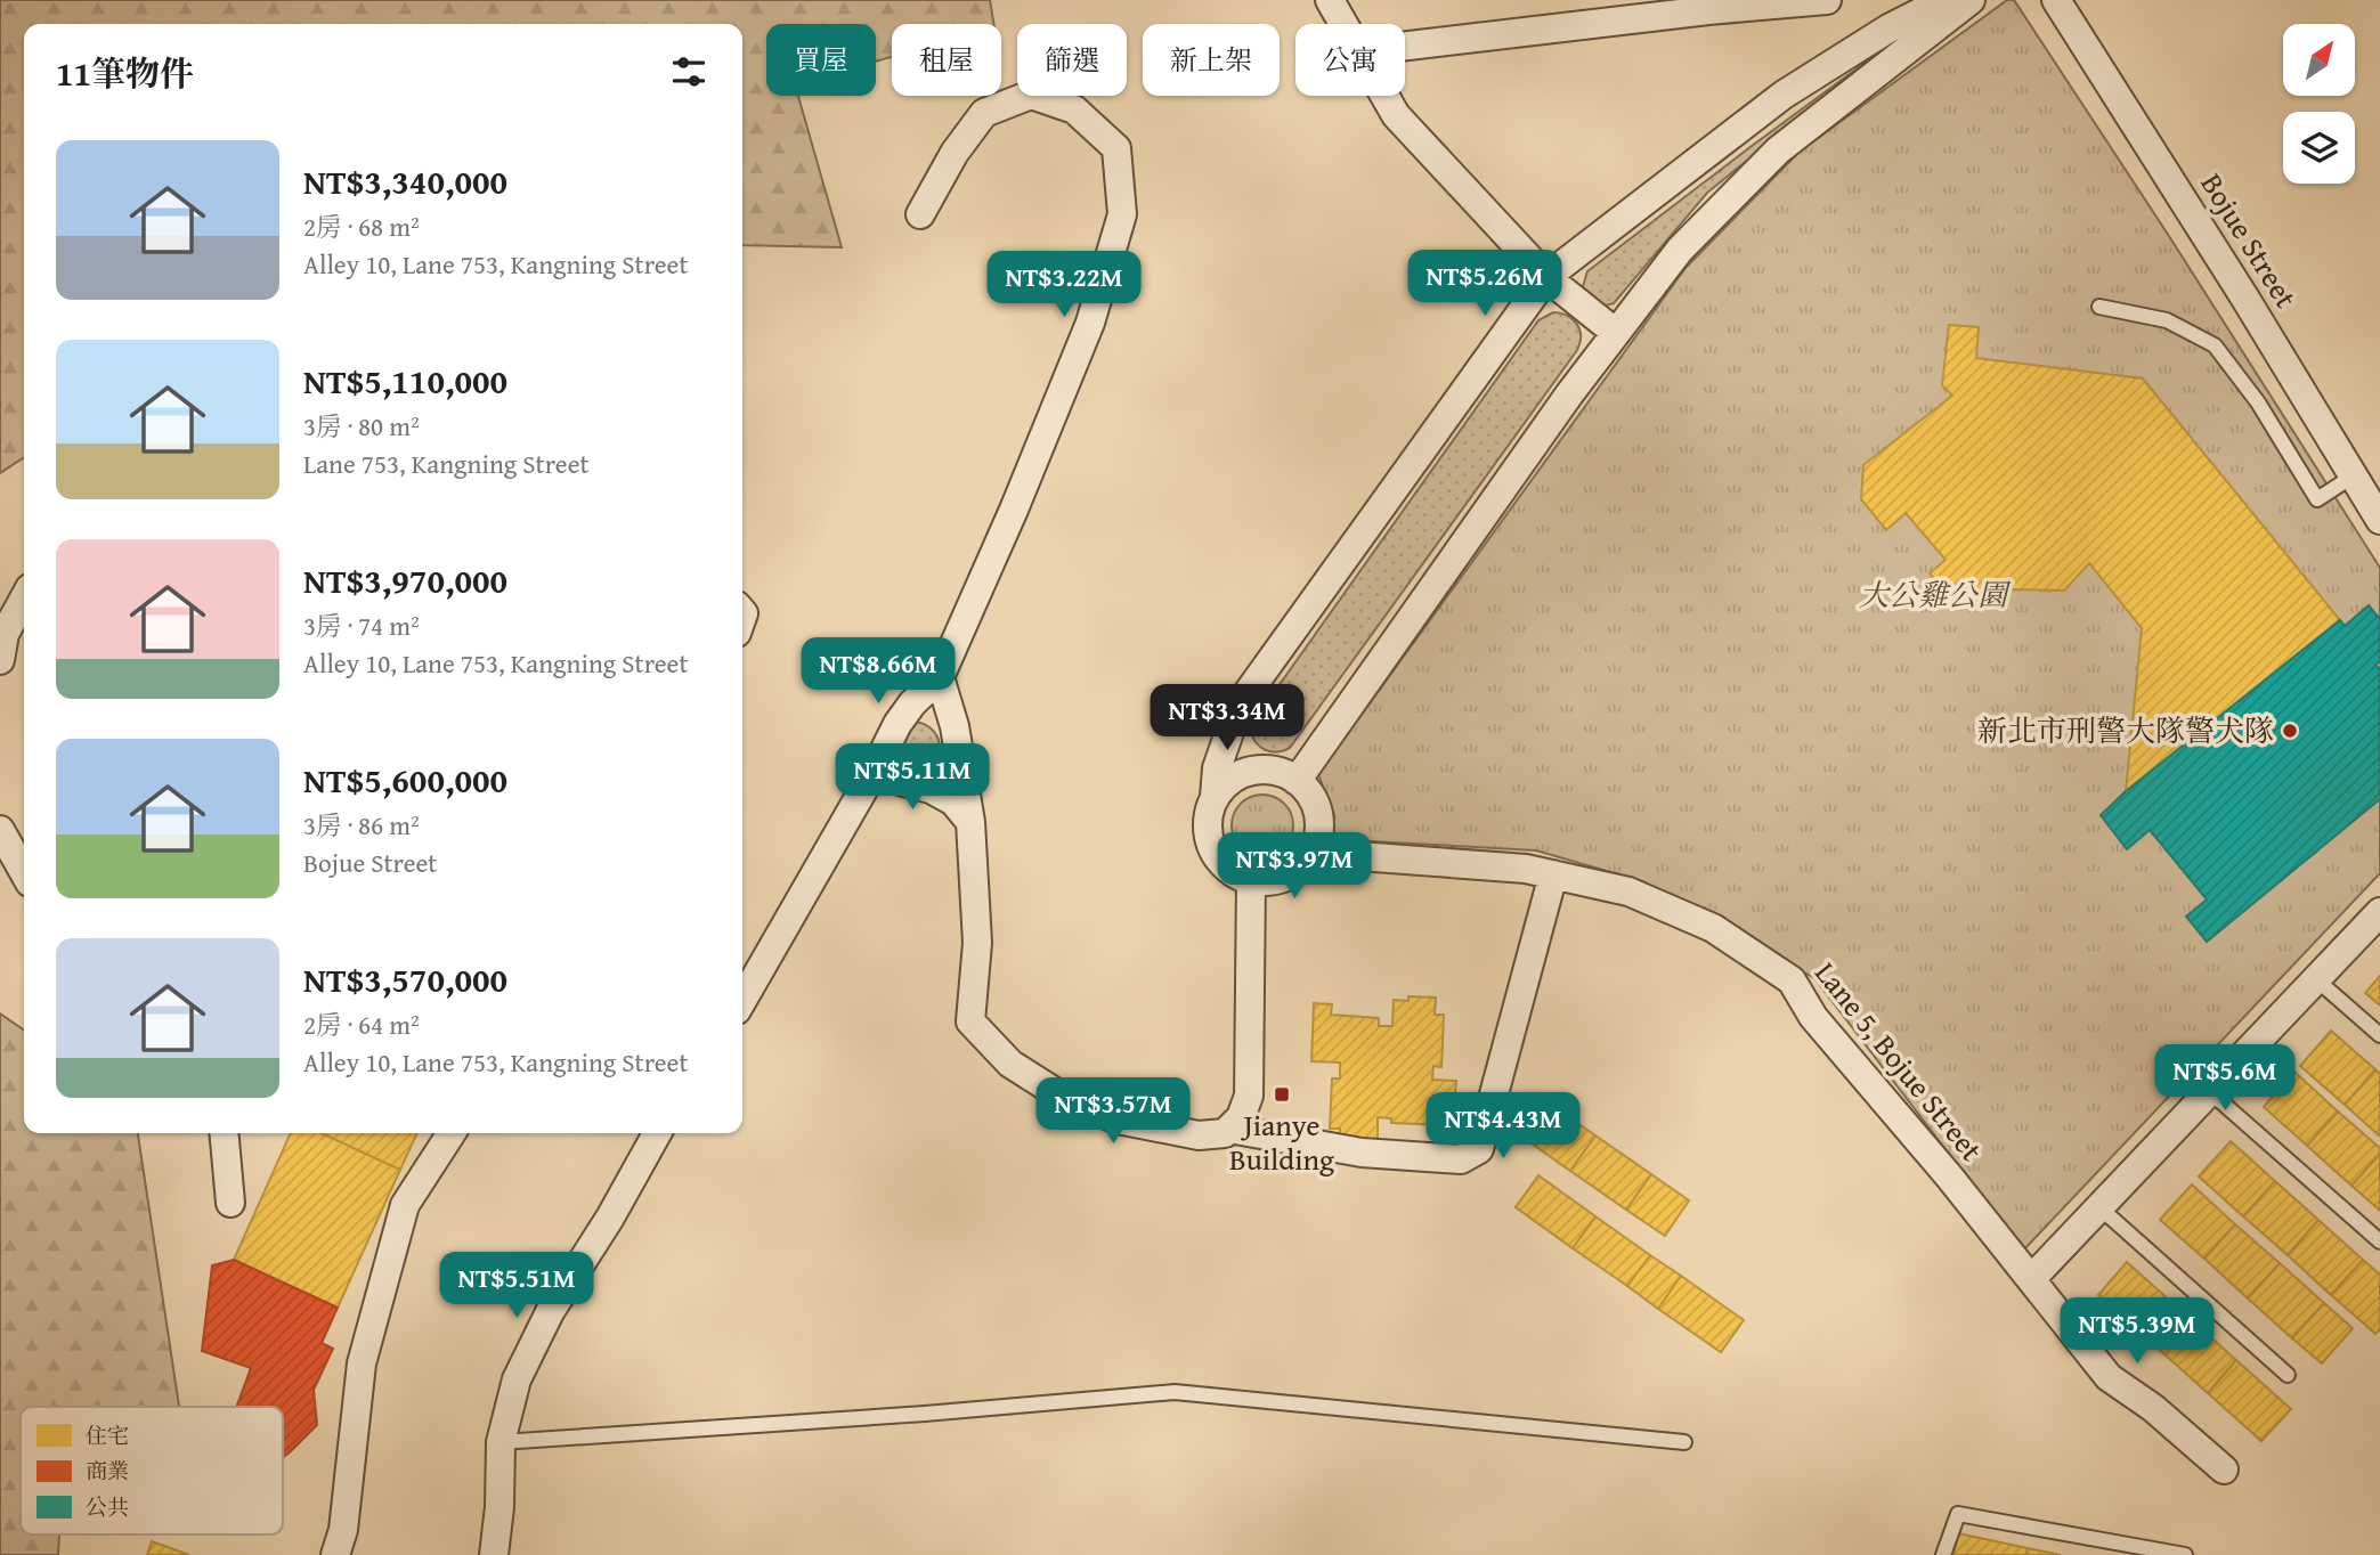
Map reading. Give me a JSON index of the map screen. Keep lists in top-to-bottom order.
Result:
{
  "streets": {
    "street": ["Bojue Street", "Lane 5, Bojue Street"]
  },
  "parks": ["大公雞公園"],
  "places": {
    "other": ["新北市刑警大隊警犬隊"],
    "transit": ["Jianye Building"]
  },
  "legend": ["住宅", "商業", "公共"],
  "north": "top right",
  "page": {
    "chip": [
      "買屋",
      "租屋",
      "篩選",
      "新上架",
      "公寓"
    ],
    "heading": "11筆物件",
    "list": [
      {
        "name": "NT$3,340,000",
        "note": "2房 · 68 m² · Alley 10, Lane 753, Kangning Street"
      },
      {
        "name": "NT$5,110,000",
        "note": "3房 · 80 m² · Lane 753, Kangning Street"
      },
      {
        "name": "NT$3,970,000",
        "note": "3房 · 74 m² · Alley 10, Lane 753, Kangning Street"
      },
      {
        "name": "NT$5,600,000",
        "note": "3房 · 86 m² · Bojue Street"
      },
      {
        "name": "NT$3,570,000",
        "note": "2房 · 64 m² · Alley 10, Lane 753, Kangning Street"
      }
    ],
    "price": [
      "NT$5.26M",
      "NT$3.22M",
      "NT$8.66M",
      "NT$3.34M",
      "NT$5.11M",
      "NT$3.97M",
      "NT$5.6M",
      "NT$3.57M",
      "NT$4.43M",
      "NT$5.51M",
      "NT$5.39M"
    ]
  }
}
